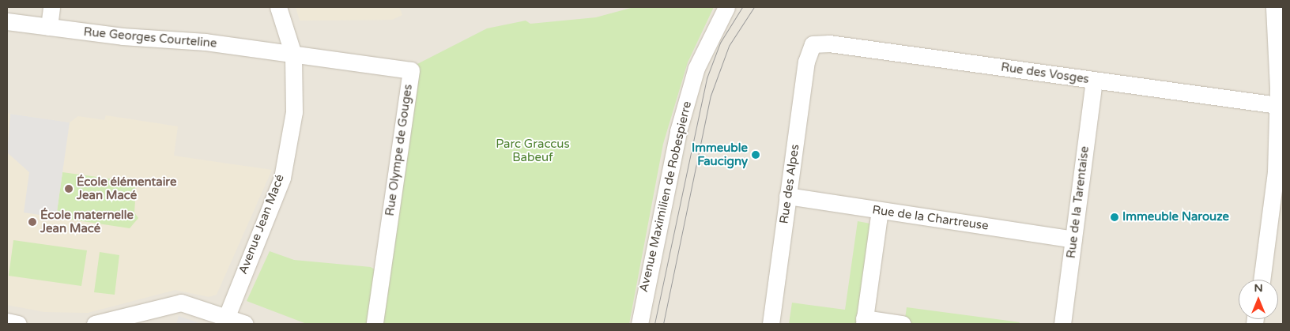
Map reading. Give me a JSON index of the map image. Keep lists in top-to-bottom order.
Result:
{
  "streets": {
    "street": [
      "Rue Georges Courteline",
      "Rue des Vosges",
      "Rue Olympe de Gouges",
      "Rue des Alpes",
      "Avenue Maximilien de Robespierre",
      "Rue de la Tarentaise",
      "Rue de la Chartreuse",
      "Avenue Jean Macé"
    ]
  },
  "crossings": [
    ["Rue Georges Courteline", "Rue Olympe de Gouges"],
    ["Rue Georges Courteline", "Avenue Jean Macé"],
    ["Rue des Vosges", "Rue des Alpes"],
    ["Rue des Vosges", "Rue de la Tarentaise"],
    ["Rue Olympe de Gouges", "Avenue Jean Macé"],
    ["Rue des Alpes", "Rue de la Chartreuse"],
    ["Rue de la Tarentaise", "Rue de la Chartreuse"]
  ],
  "parks": ["Parc Graccus Babeuf"],
  "places": [
    "Immeuble Faucigny",
    "École élémentaire Jean Macé",
    "Immeuble Narouze",
    "École maternelle Jean Macé"
  ],
  "north": "top"
}
